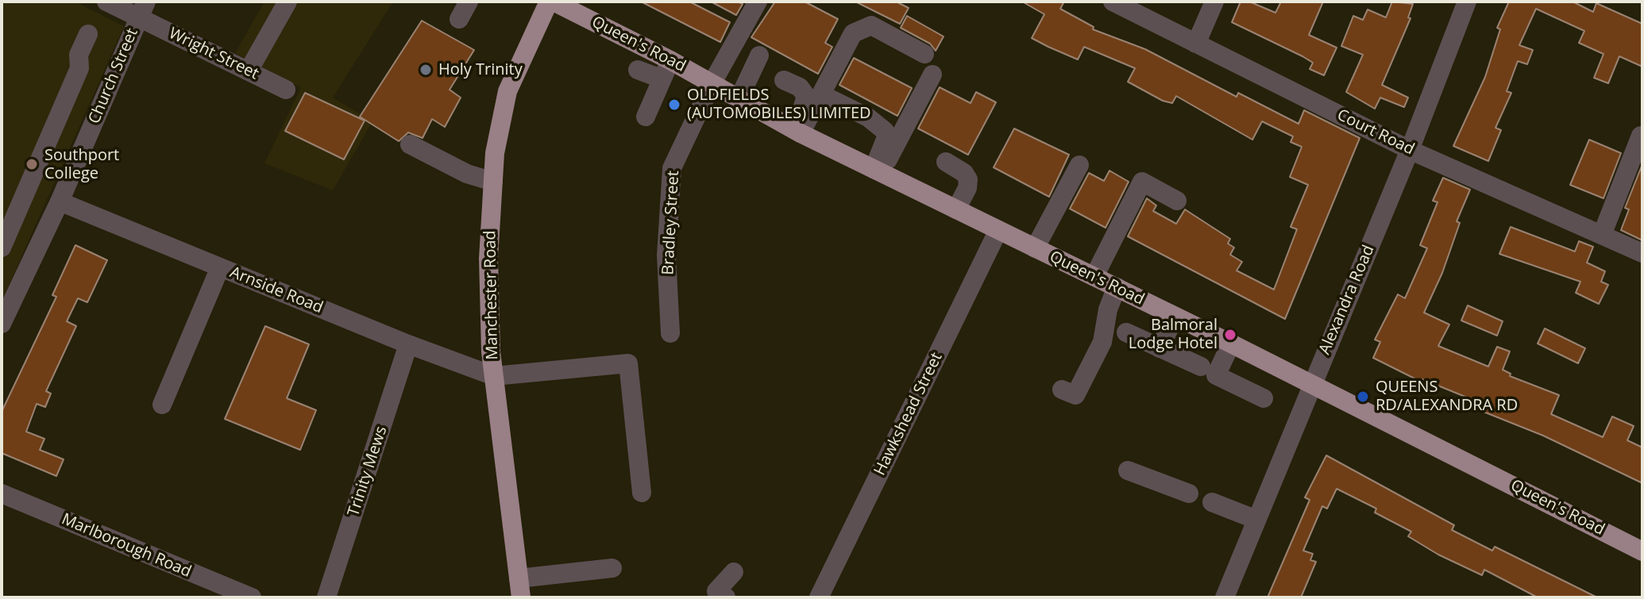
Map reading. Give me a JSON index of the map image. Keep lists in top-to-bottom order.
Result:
{
  "streets": {
    "main road": ["Queen's Road", "Manchester Road"],
    "street": [
      "Wright Street",
      "Church Street",
      "Court Road",
      "Bradley Street",
      "Arnside Road",
      "Alexandra Road",
      "Hawkshead Street",
      "Trinity Mews",
      "Marlborough Road"
    ]
  },
  "crossings": [
    ["Queen's Road", "Bradley Street"],
    ["Queen's Road", "Manchester Road"],
    ["Queen's Road", "Alexandra Road"],
    ["Queen's Road", "Hawkshead Street"],
    ["Wright Street", "Church Street"],
    ["Church Street", "Arnside Road"],
    ["Court Road", "Alexandra Road"],
    ["Arnside Road", "Manchester Road"],
    ["Arnside Road", "Trinity Mews"]
  ],
  "places": [
    "Holy Trinity",
    "OLDFIELDS (AUTOMOBILES) LIMITED",
    "Southport College",
    "Balmoral Lodge Hotel",
    "QUEENS RD/ALEXANDRA RD"
  ]
}
